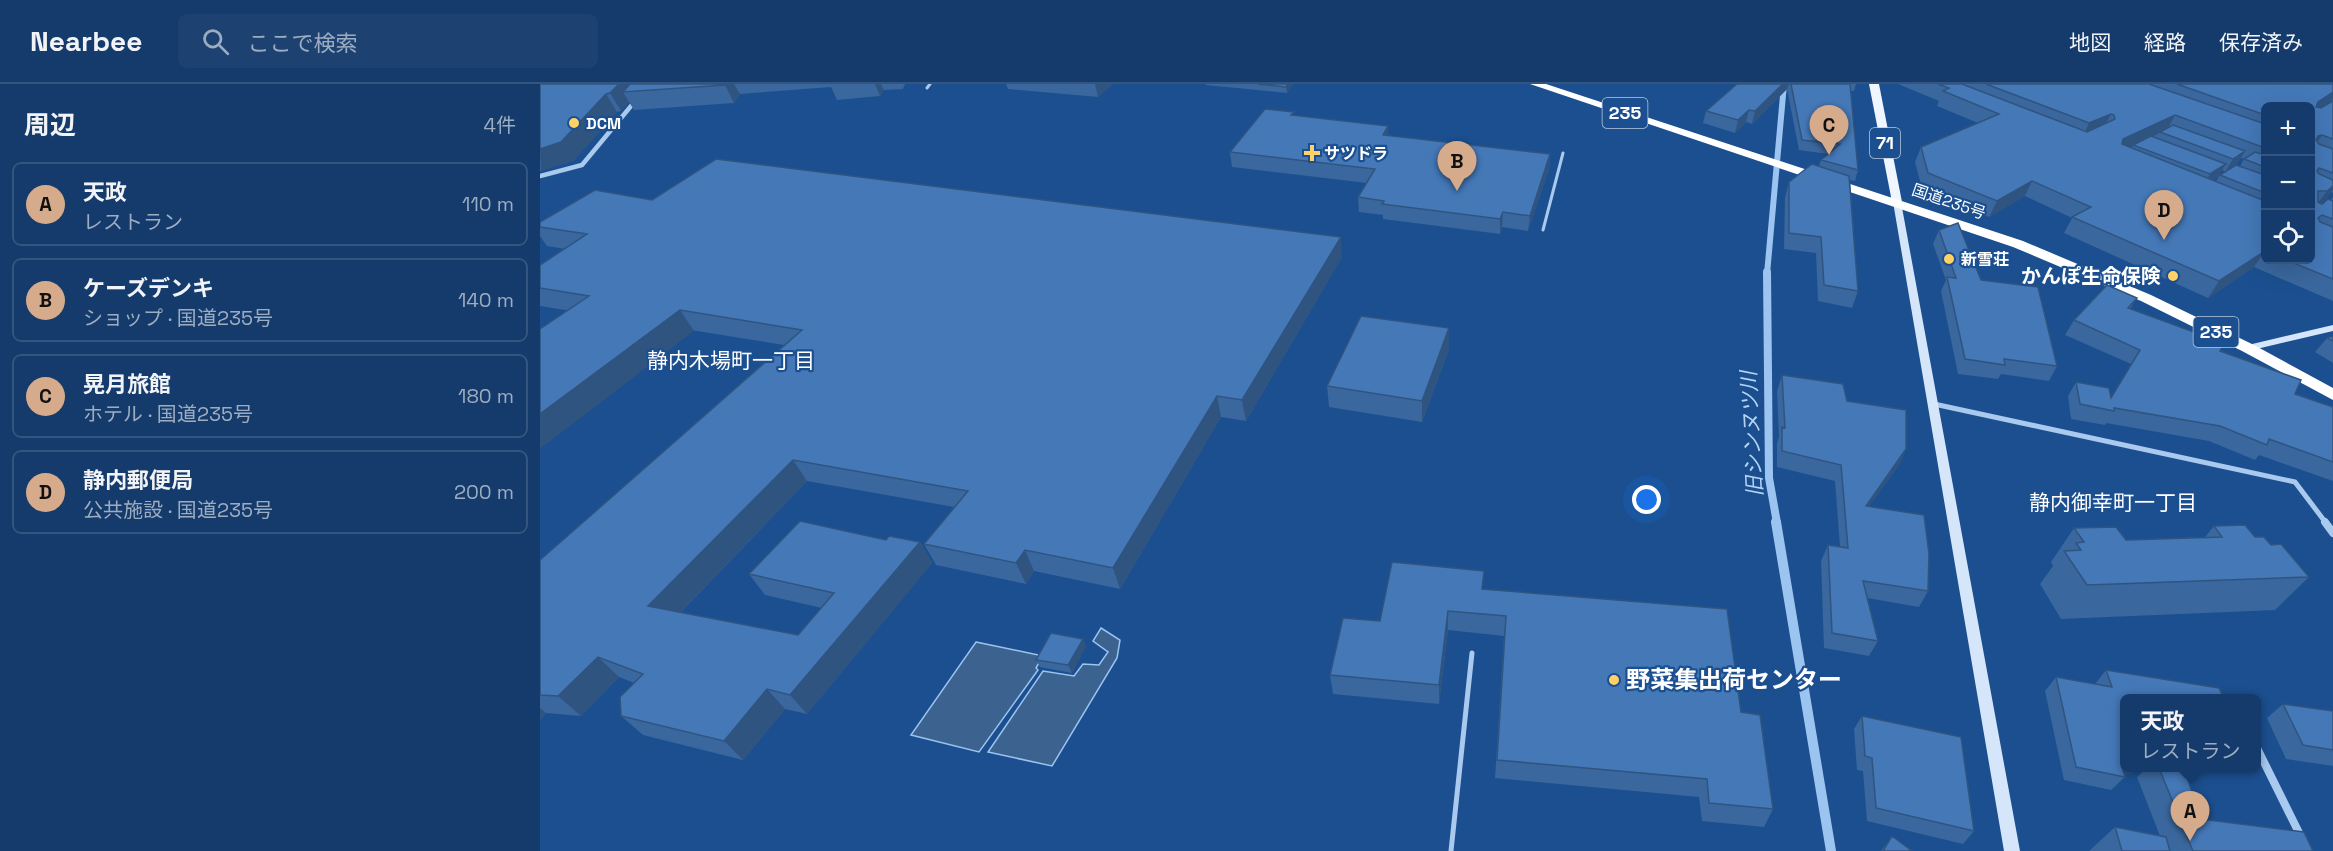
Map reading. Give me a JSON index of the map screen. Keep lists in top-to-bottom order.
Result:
{
  "streets": {
    "highway": ["235", "国道235号"],
    "main road": ["71"]
  },
  "crossings": [
    ["71", "国道235号"]
  ],
  "districts": ["静内木場町一丁目", "静内御幸町一丁目"],
  "water": ["旧シンヌツ川"],
  "places": {
    "other": [
      "DCM",
      "新雪荘",
      "かんぽ生命保険",
      "野菜集出荷センター"
    ],
    "health": ["サツドラ"]
  },
  "page": {
    "header": "Nearbee",
    "search": "ここで検索",
    "nav": ["地図", "経路", "保存済み"],
    "heading": ["周辺", "4件"],
    "map_buttons": ["+", "−"],
    "pins": [
      "C",
      "B",
      "D",
      "A"
    ],
    "list": [
      {
        "mark": "A",
        "name": "天政",
        "note": "レストラン",
        "value": "110 m"
      },
      {
        "mark": "B",
        "name": "ケーズデンキ",
        "note": "ショップ · 国道235号",
        "value": "140 m"
      },
      {
        "mark": "C",
        "name": "晃月旅館",
        "note": "ホテル · 国道235号",
        "value": "180 m"
      },
      {
        "mark": "D",
        "name": "静内郵便局",
        "note": "公共施設 · 国道235号",
        "value": "200 m"
      }
    ],
    "popup": ["天政", "レストラン"]
  }
}
